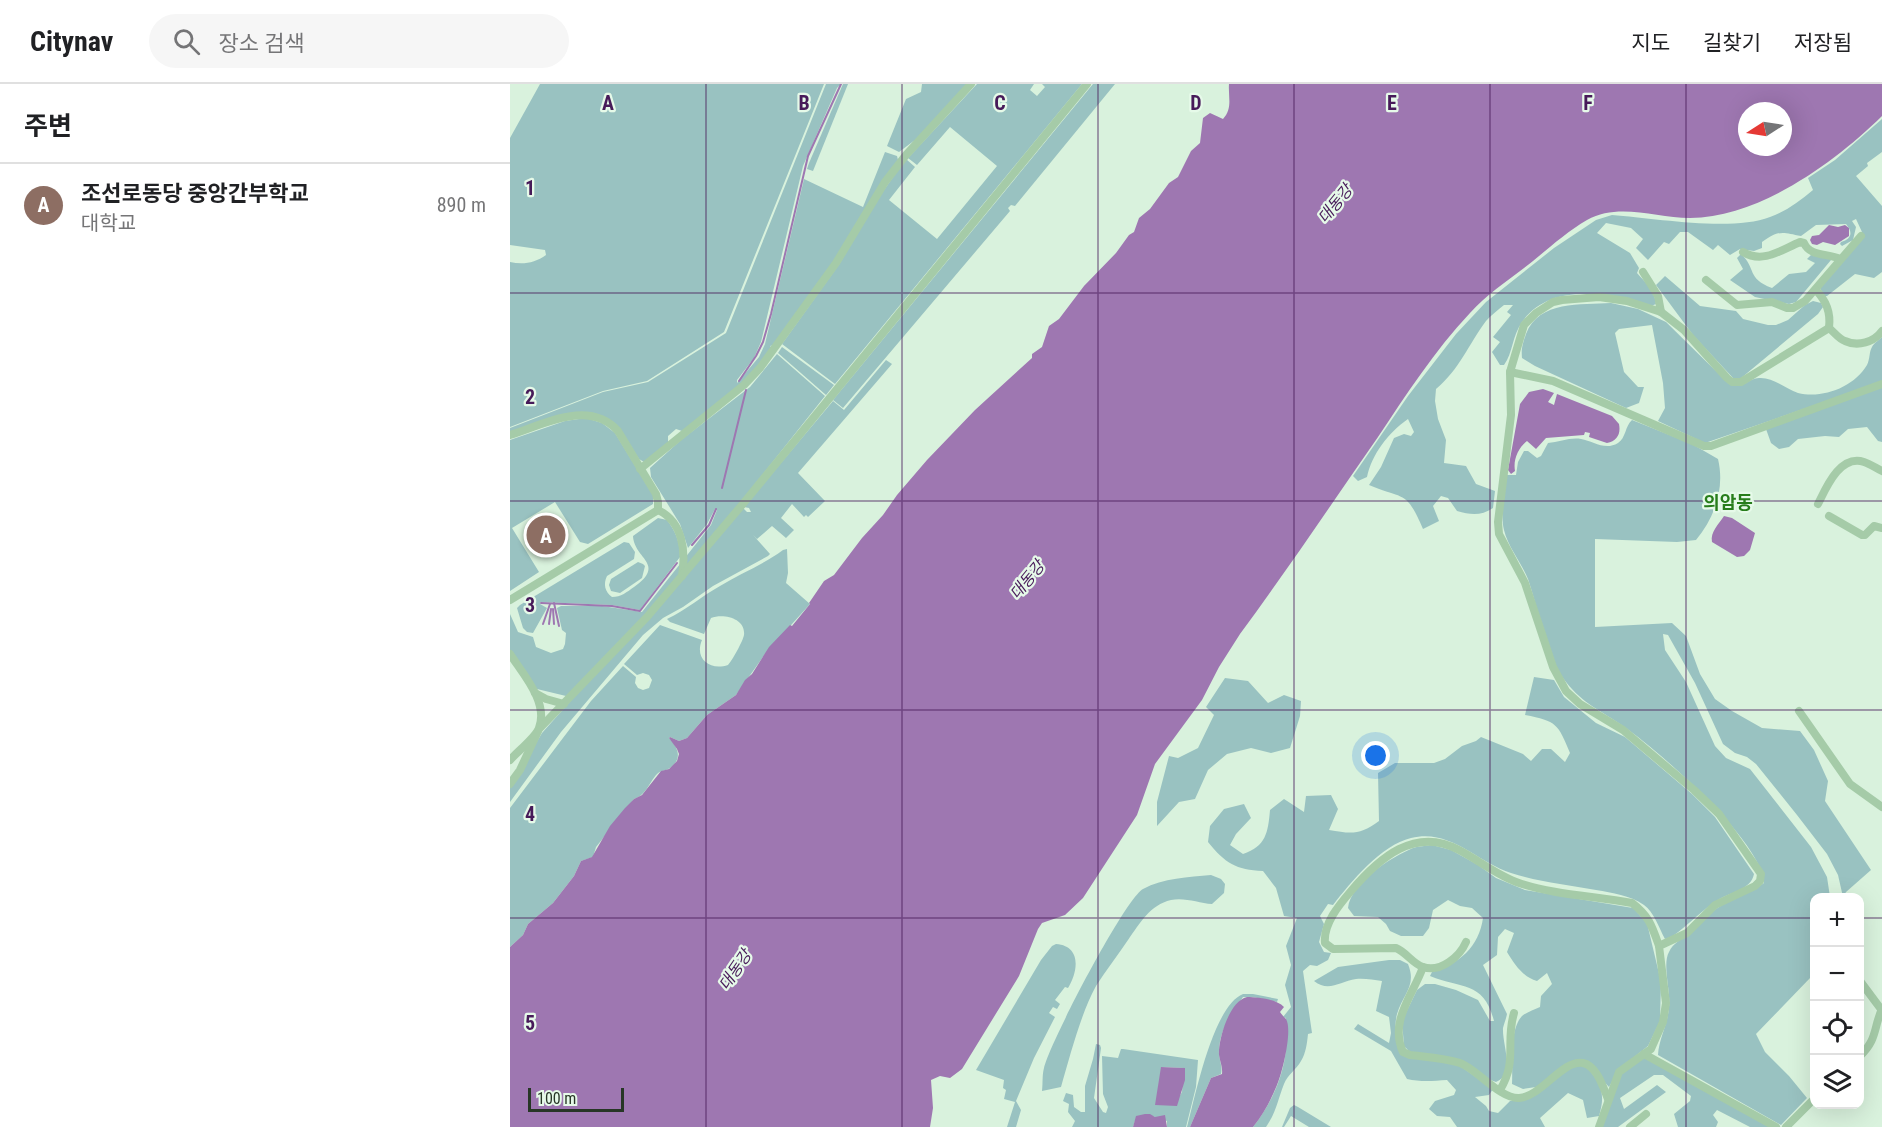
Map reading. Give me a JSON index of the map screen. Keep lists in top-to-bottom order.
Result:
{
  "districts": ["의암동"],
  "water": ["대동강"],
  "scale_bar": "100 m",
  "north": "left",
  "page": {
    "header": "Citynav",
    "search": "장소 검색",
    "nav": ["지도", "길찾기", "저장됨"],
    "heading": "주변",
    "list": [
      {
        "mark": "A",
        "name": "조선로동당 중앙간부학교",
        "note": "대학교",
        "value": "890 m"
      }
    ],
    "pins": "A",
    "map_buttons": ["+", "−"],
    "scale": "100 m"
  },
  "grid": {
    "columns": [
      "A",
      "B",
      "C",
      "D",
      "E",
      "F"
    ],
    "rows": [
      "1",
      "2",
      "3",
      "4",
      "5"
    ]
  }
}
